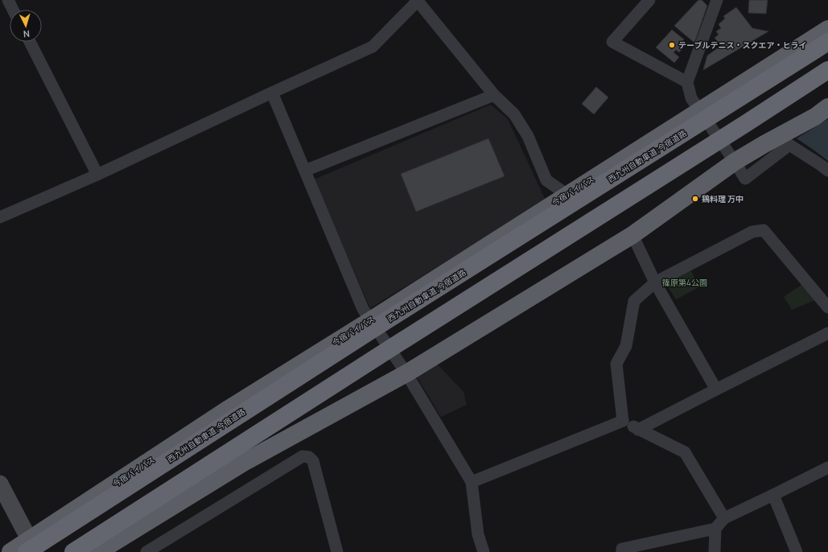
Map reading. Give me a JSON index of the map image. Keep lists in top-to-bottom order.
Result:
{
  "streets": {
    "highway": ["西九州自動車道;今宿道路", "今宿バイパス"]
  },
  "crossings": [
    ["西九州自動車道;今宿道路", "今宿バイパス"]
  ],
  "parks": ["篠原第4公園"],
  "places": ["テーブルテニス・スクエア・ヒライ", "鶏料理 万中"],
  "north": "bottom"
}
